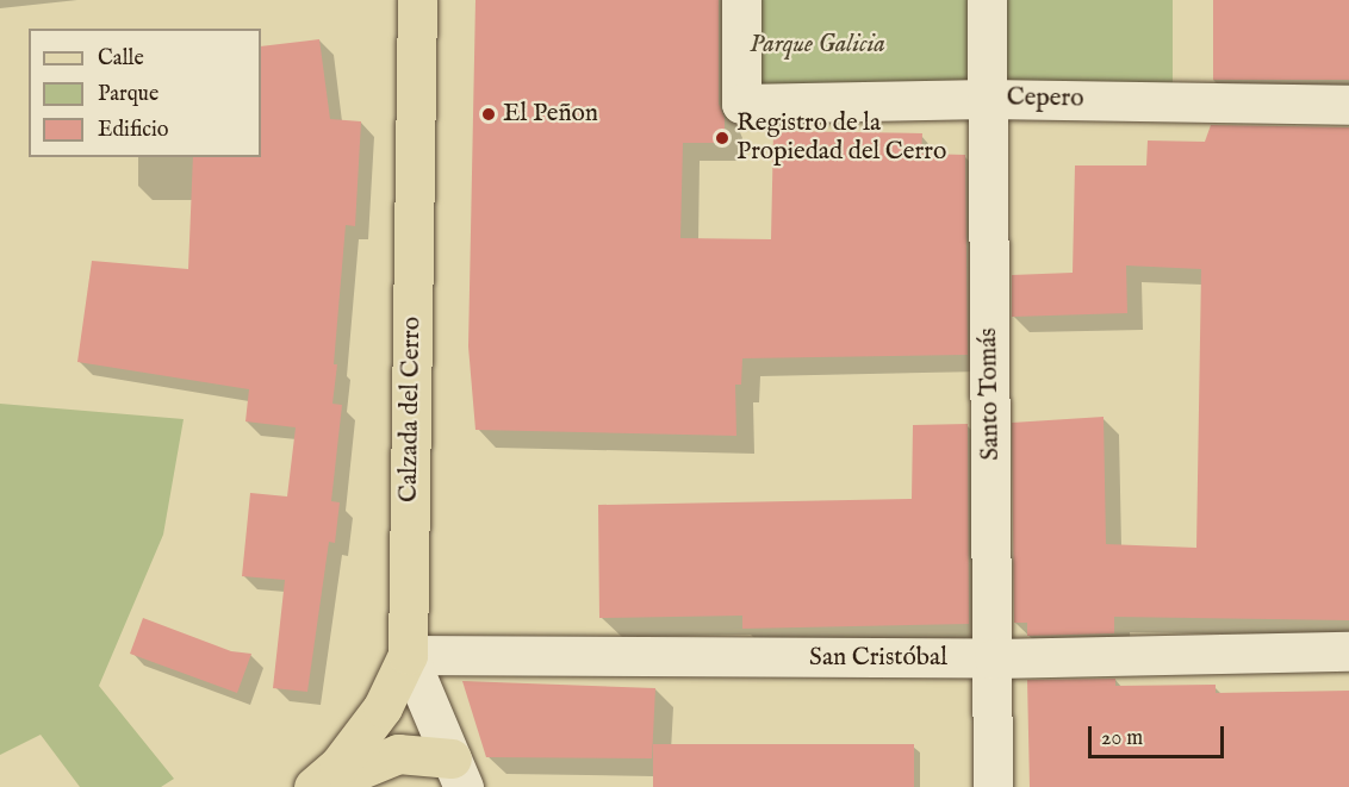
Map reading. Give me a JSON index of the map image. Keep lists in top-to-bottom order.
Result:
{
  "streets": {
    "main road": ["Calzada del Cerro"],
    "street": ["Cepero", "Santo Tomás", "San Cristóbal"]
  },
  "crossings": [
    ["Cepero", "Santo Tomás"],
    ["Santo Tomás", "San Cristóbal"],
    ["Calzada del Cerro", "San Cristóbal"]
  ],
  "parks": ["Parque Galicia"],
  "places": ["El Peñon", "Registro de la Propiedad del Cerro"],
  "legend": ["Calle", "Parque", "Edificio"],
  "scale_bar": "20 m"
}
